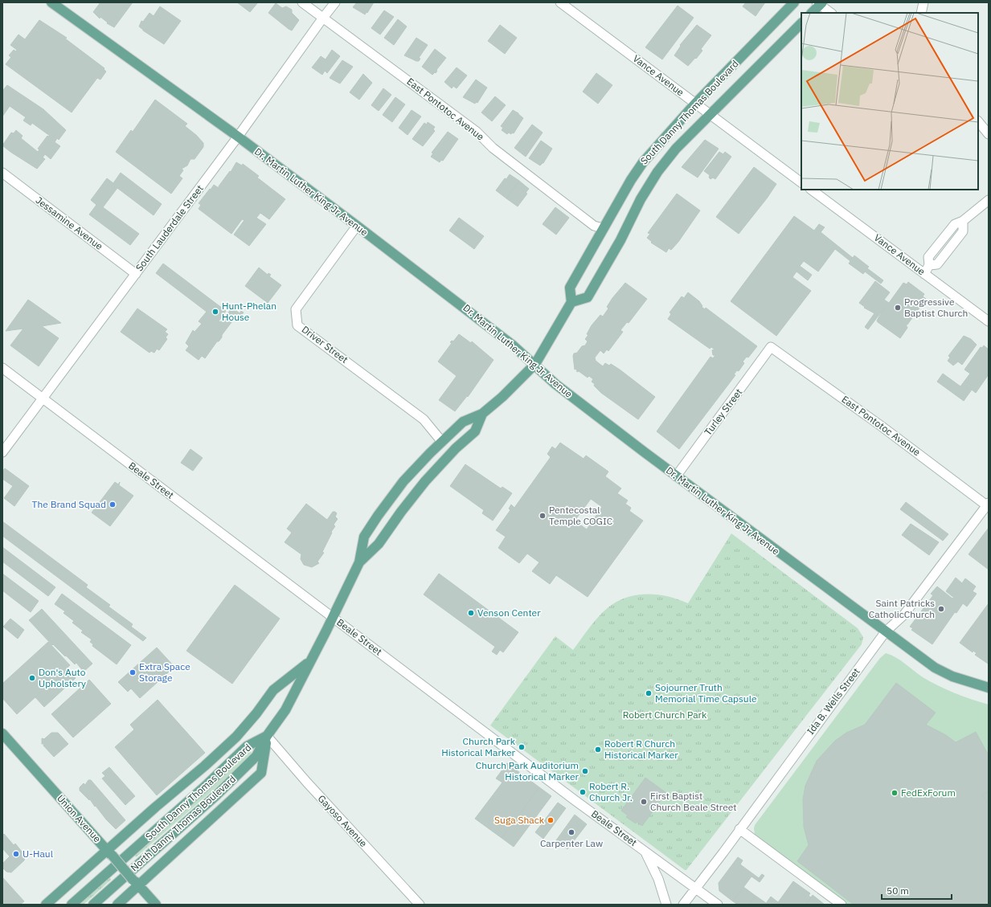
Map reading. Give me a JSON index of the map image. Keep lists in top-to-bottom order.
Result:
{
  "streets": {
    "main road": [
      "South Danny Thomas Boulevard",
      "Dr. Martin Luther King Jr Avenue",
      "Union Avenue",
      "North Danny Thomas Boulevard"
    ],
    "street": [
      "Vance Avenue",
      "East Pontotoc Avenue",
      "Jessamine Avenue",
      "South Lauderdale Street",
      "Driver Street",
      "Turley Street",
      "Beale Street",
      "Ida B. Wells Street",
      "Gayoso Avenue"
    ]
  },
  "crossings": [
    ["Vance Avenue", "South Danny Thomas Boulevard"],
    ["East Pontotoc Avenue", "South Danny Thomas Boulevard"],
    ["East Pontotoc Avenue", "South Lauderdale Street"],
    ["East Pontotoc Avenue", "Turley Street"],
    ["East Pontotoc Avenue", "Ida B. Wells Street"],
    ["South Danny Thomas Boulevard", "Dr. Martin Luther King Jr Avenue"],
    ["South Danny Thomas Boulevard", "Driver Street"],
    ["South Danny Thomas Boulevard", "Beale Street"],
    ["South Danny Thomas Boulevard", "Gayoso Avenue"],
    ["South Danny Thomas Boulevard", "North Danny Thomas Boulevard"],
    ["Dr. Martin Luther King Jr Avenue", "South Lauderdale Street"],
    ["Dr. Martin Luther King Jr Avenue", "Driver Street"],
    ["Dr. Martin Luther King Jr Avenue", "Turley Street"],
    ["Dr. Martin Luther King Jr Avenue", "Ida B. Wells Street"],
    ["Jessamine Avenue", "South Lauderdale Street"],
    ["South Lauderdale Street", "Beale Street"],
    ["Beale Street", "Ida B. Wells Street"],
    ["Gayoso Avenue", "North Danny Thomas Boulevard"]
  ],
  "parks": ["Robert Church Park"],
  "places": [
    "Progressive Baptist Church",
    "Hunt-Phelan House",
    "The Brand Squad",
    "Pentecostal Temple COGIC",
    "Saint Patricks CatholicChurch",
    "Venson Center",
    "Extra Space Storage",
    "Don's Auto Upholstery",
    "Sojourner Truth Memorial Time Capsule",
    "Church Park Historical Marker",
    "Robert R Church Historical Marker",
    "Church Park Auditorium Historical Marker",
    "Robert R. Church Jr.",
    "FedExForum",
    "First Baptist Church Beale Street",
    "Suga Shack",
    "Carpenter Law",
    "U-Haul"
  ],
  "scale_bar": "50 m"
}
